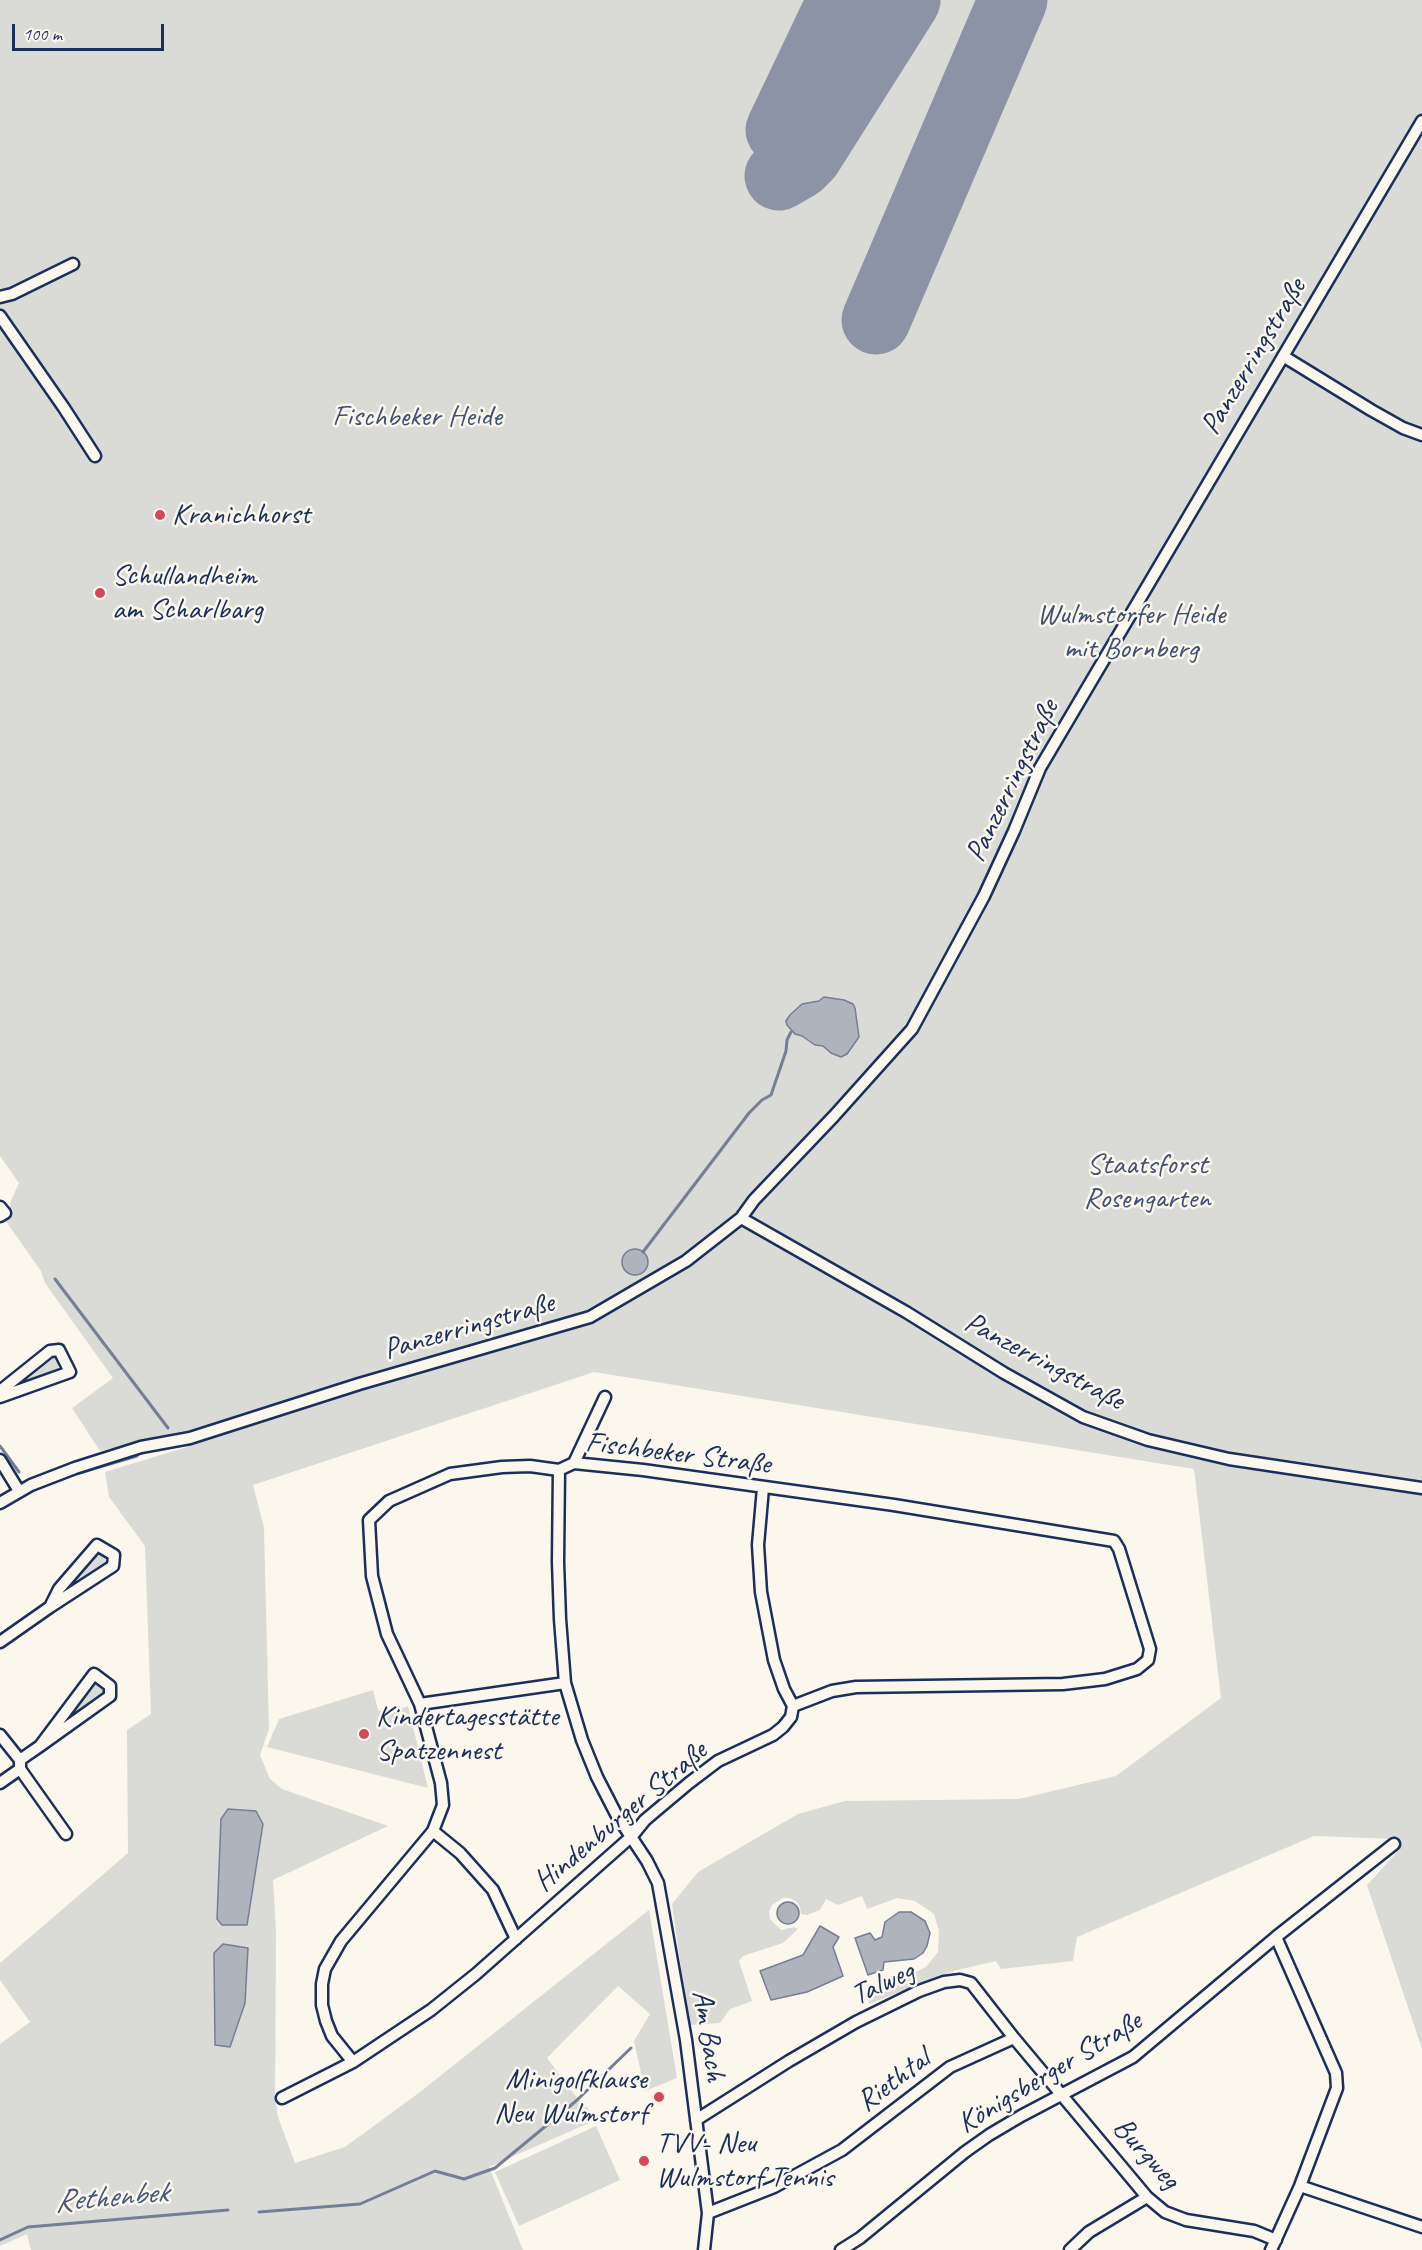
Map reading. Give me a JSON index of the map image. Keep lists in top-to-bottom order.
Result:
{
  "streets": {
    "street": [
      "Panzerringstraße",
      "Fischbeker Straße",
      "Hindenburger Straße",
      "Talweg",
      "Am Bach",
      "Königsberger Straße",
      "Riethtal",
      "Burgweg"
    ]
  },
  "crossings": [
    ["Fischbeker Straße", "Hindenburger Straße"],
    ["Fischbeker Straße", "Am Bach"],
    ["Hindenburger Straße", "Am Bach"],
    ["Talweg", "Am Bach"],
    ["Talweg", "Königsberger Straße"],
    ["Talweg", "Riethtal"],
    ["Talweg", "Burgweg"],
    ["Am Bach", "Riethtal"],
    ["Königsberger Straße", "Burgweg"]
  ],
  "water": ["Rethenbek"],
  "parks": ["Fischbeker Heide", "Wulmstorfer Heide mit Bornberg", "Staatsforst Rosengarten"],
  "places": [
    "Kranichhorst",
    "Schullandheim am Scharlbarg",
    "Kindertagesstätte Spatzennest",
    "Minigolfklause Neu Wulmstorf",
    "TVV- Neu Wulmstorf Tennis"
  ],
  "scale_bar": "100 m"
}
